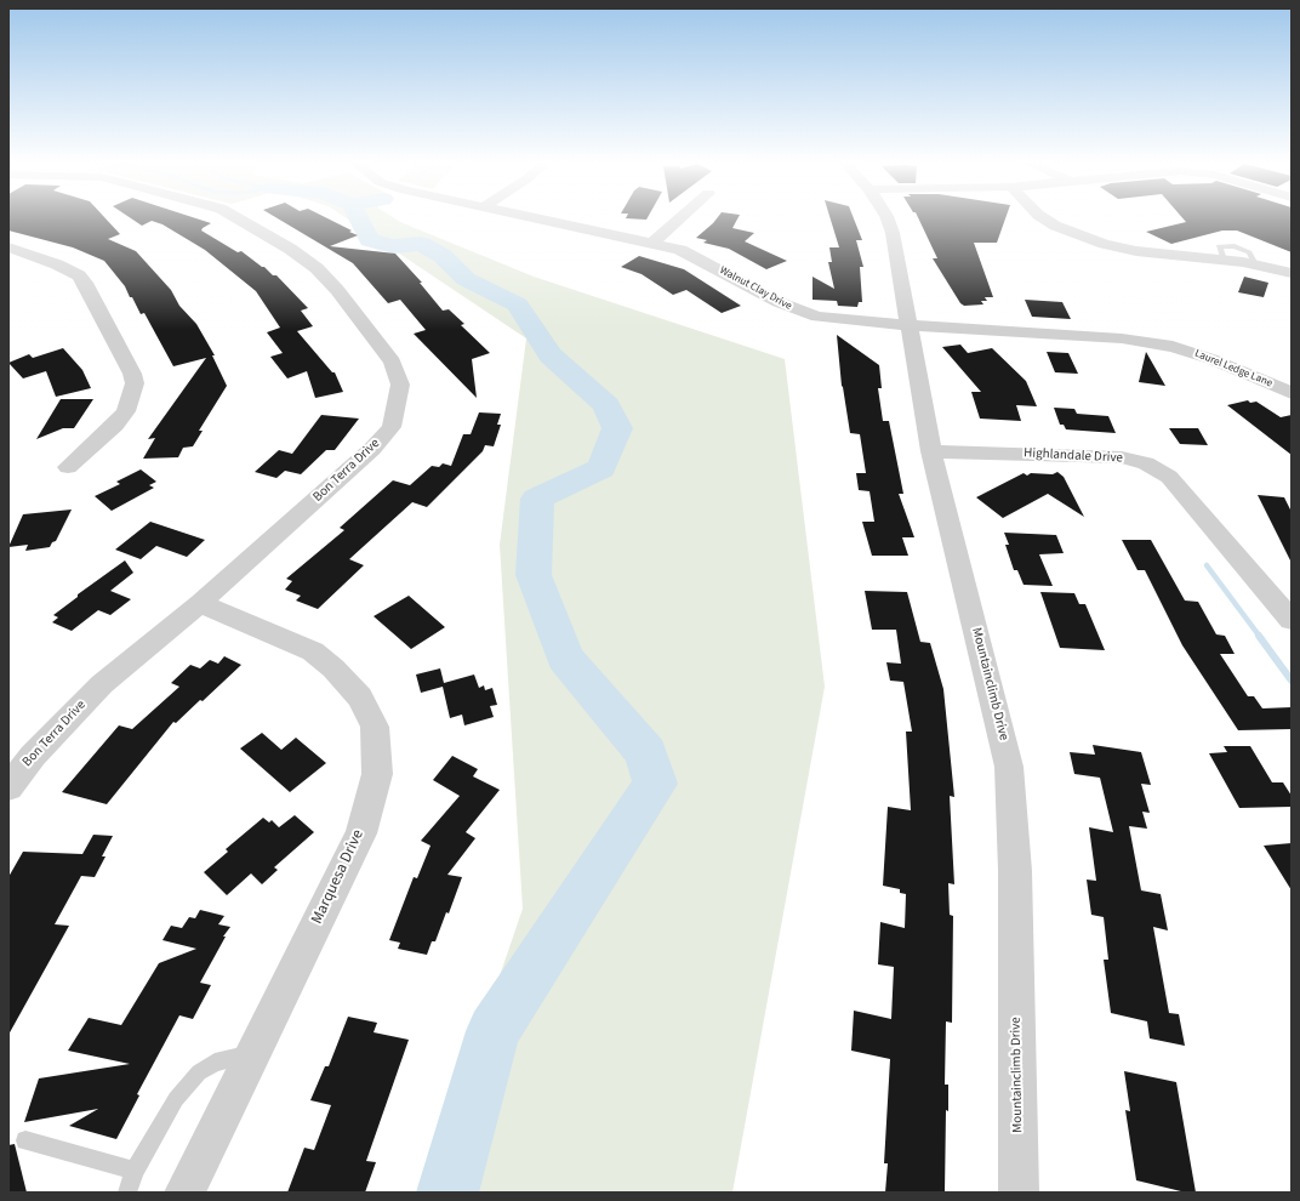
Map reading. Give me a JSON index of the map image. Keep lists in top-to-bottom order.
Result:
{
  "streets": {
    "street": [
      "Walnut Clay Drive",
      "Laurel Ledge Lane",
      "Highlandale Drive",
      "Bon Terra Drive",
      "Mountainclimb Drive",
      "Marquesa Drive"
    ]
  },
  "crossings": [
    ["Walnut Clay Drive", "Laurel Ledge Lane"],
    ["Walnut Clay Drive", "Mountainclimb Drive"],
    ["Highlandale Drive", "Mountainclimb Drive"],
    ["Bon Terra Drive", "Marquesa Drive"]
  ]
}
